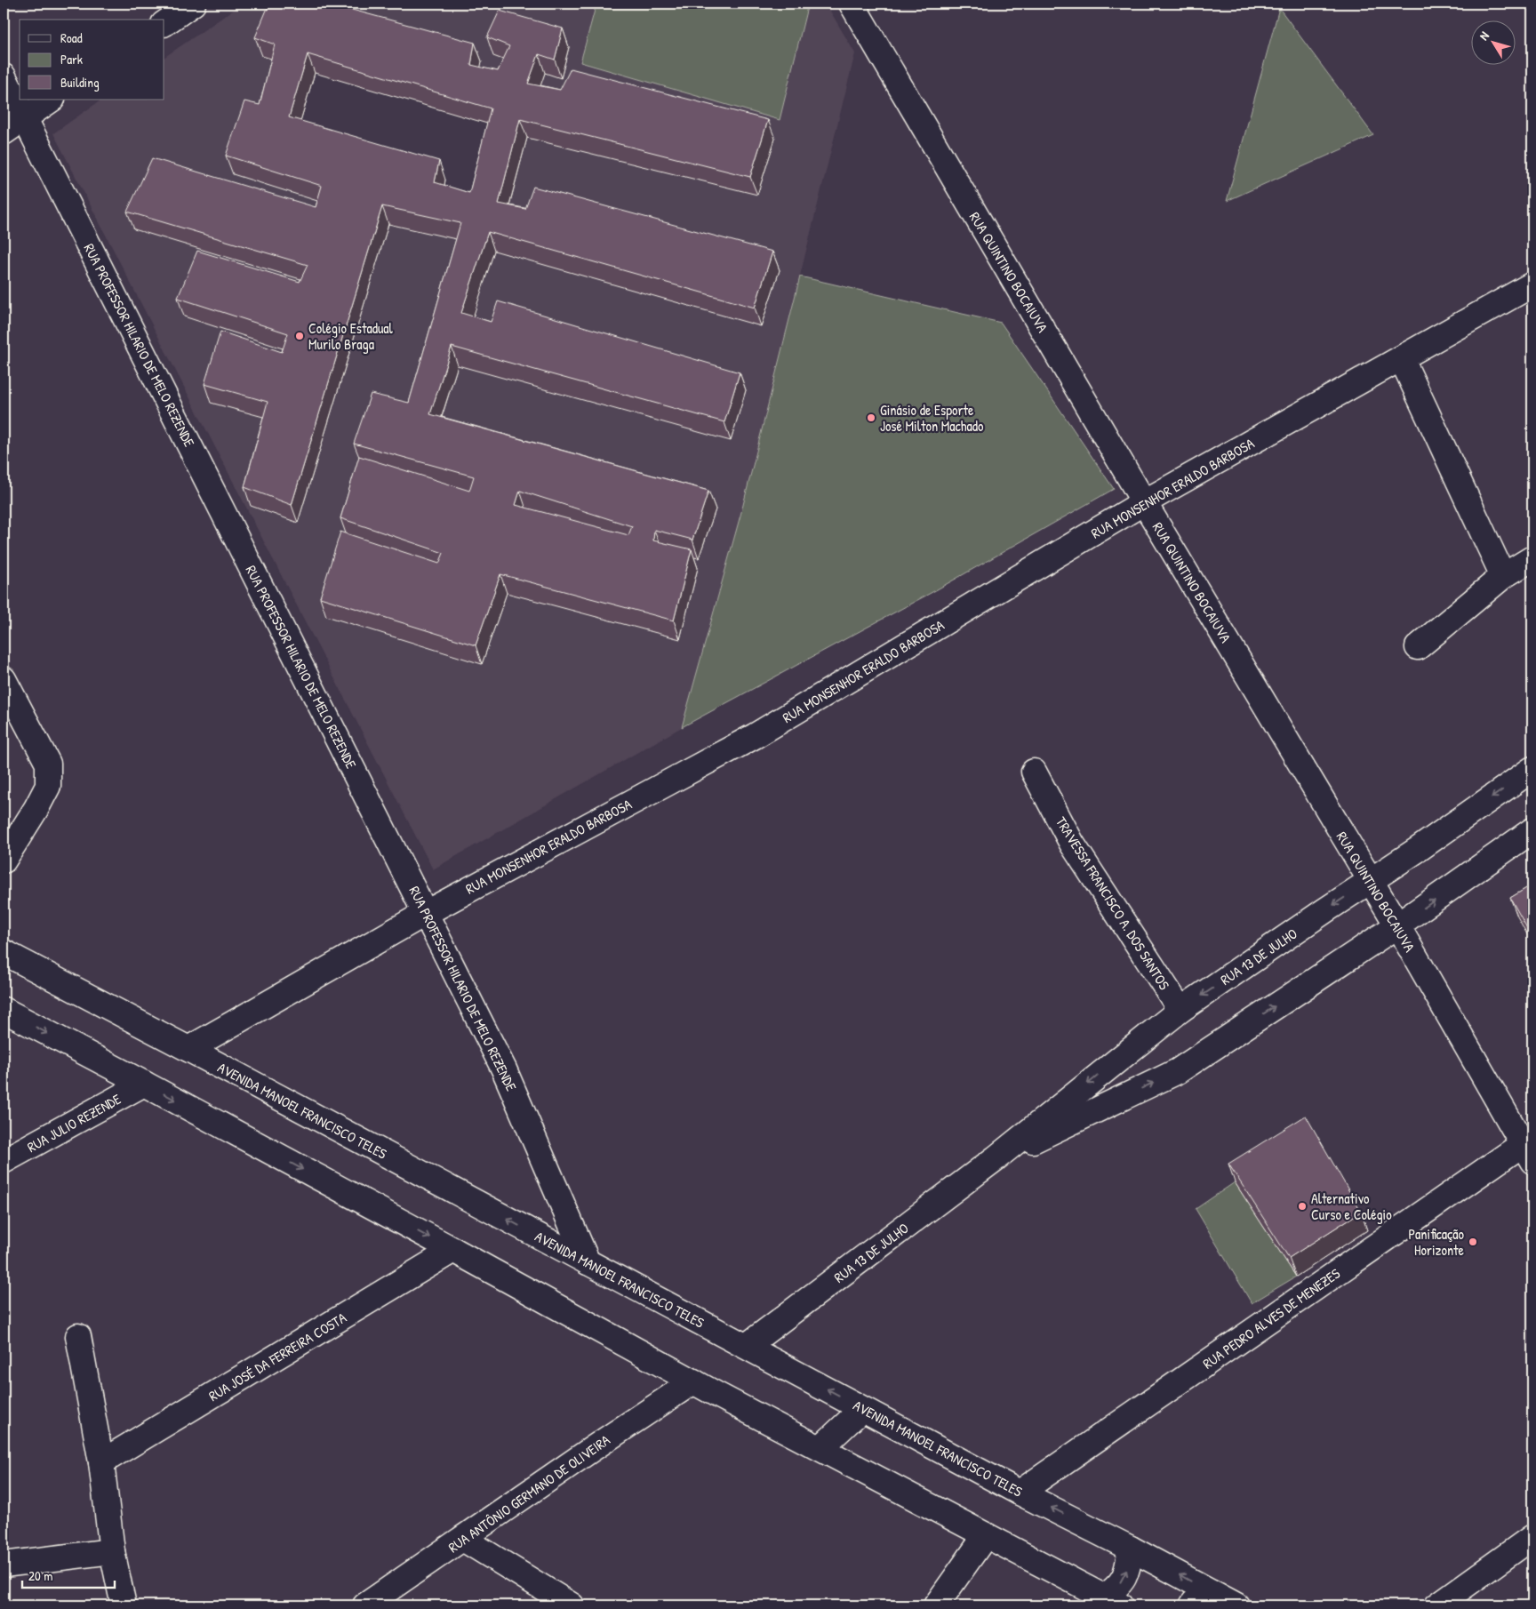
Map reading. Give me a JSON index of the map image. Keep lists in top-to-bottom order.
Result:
{
  "streets": {
    "street": [
      "RUA QUINTINO BOCAIUVA",
      "RUA PROFESSOR HILARIO DE MELO REZENDE",
      "RUA MONSENHOR ERALDO BARBOSA",
      "TRAVESSA FRANCISCO A. DOS SANTOS",
      "RUA 13 DE JULHO",
      "AVENIDA MANOEL FRANCISCO TELES",
      "RUA JULIO REZENDE",
      "RUA PEDRO ALVES DE MENEZES",
      "RUA JOSÉ DA FERREIRA COSTA",
      "RUA ANTÔNIO GERMANO DE OLIVEIRA"
    ]
  },
  "crossings": [
    ["RUA QUINTINO BOCAIUVA", "RUA MONSENHOR ERALDO BARBOSA"],
    ["RUA QUINTINO BOCAIUVA", "RUA 13 DE JULHO"],
    ["RUA QUINTINO BOCAIUVA", "RUA PEDRO ALVES DE MENEZES"],
    ["RUA PROFESSOR HILARIO DE MELO REZENDE", "RUA MONSENHOR ERALDO BARBOSA"],
    ["RUA PROFESSOR HILARIO DE MELO REZENDE", "AVENIDA MANOEL FRANCISCO TELES"],
    ["RUA MONSENHOR ERALDO BARBOSA", "AVENIDA MANOEL FRANCISCO TELES"],
    ["TRAVESSA FRANCISCO A. DOS SANTOS", "RUA 13 DE JULHO"],
    ["RUA 13 DE JULHO", "AVENIDA MANOEL FRANCISCO TELES"],
    ["AVENIDA MANOEL FRANCISCO TELES", "RUA PEDRO ALVES DE MENEZES"]
  ],
  "places": [
    "Colégio Estadual Murilo Braga",
    "Ginásio de Esporte José Milton Machado",
    "Alternativo Curso e Colégio",
    "Panificação Horizonte"
  ],
  "legend": ["Road", "Park", "Building"],
  "scale_bar": "20 m",
  "north": "top left"
}
